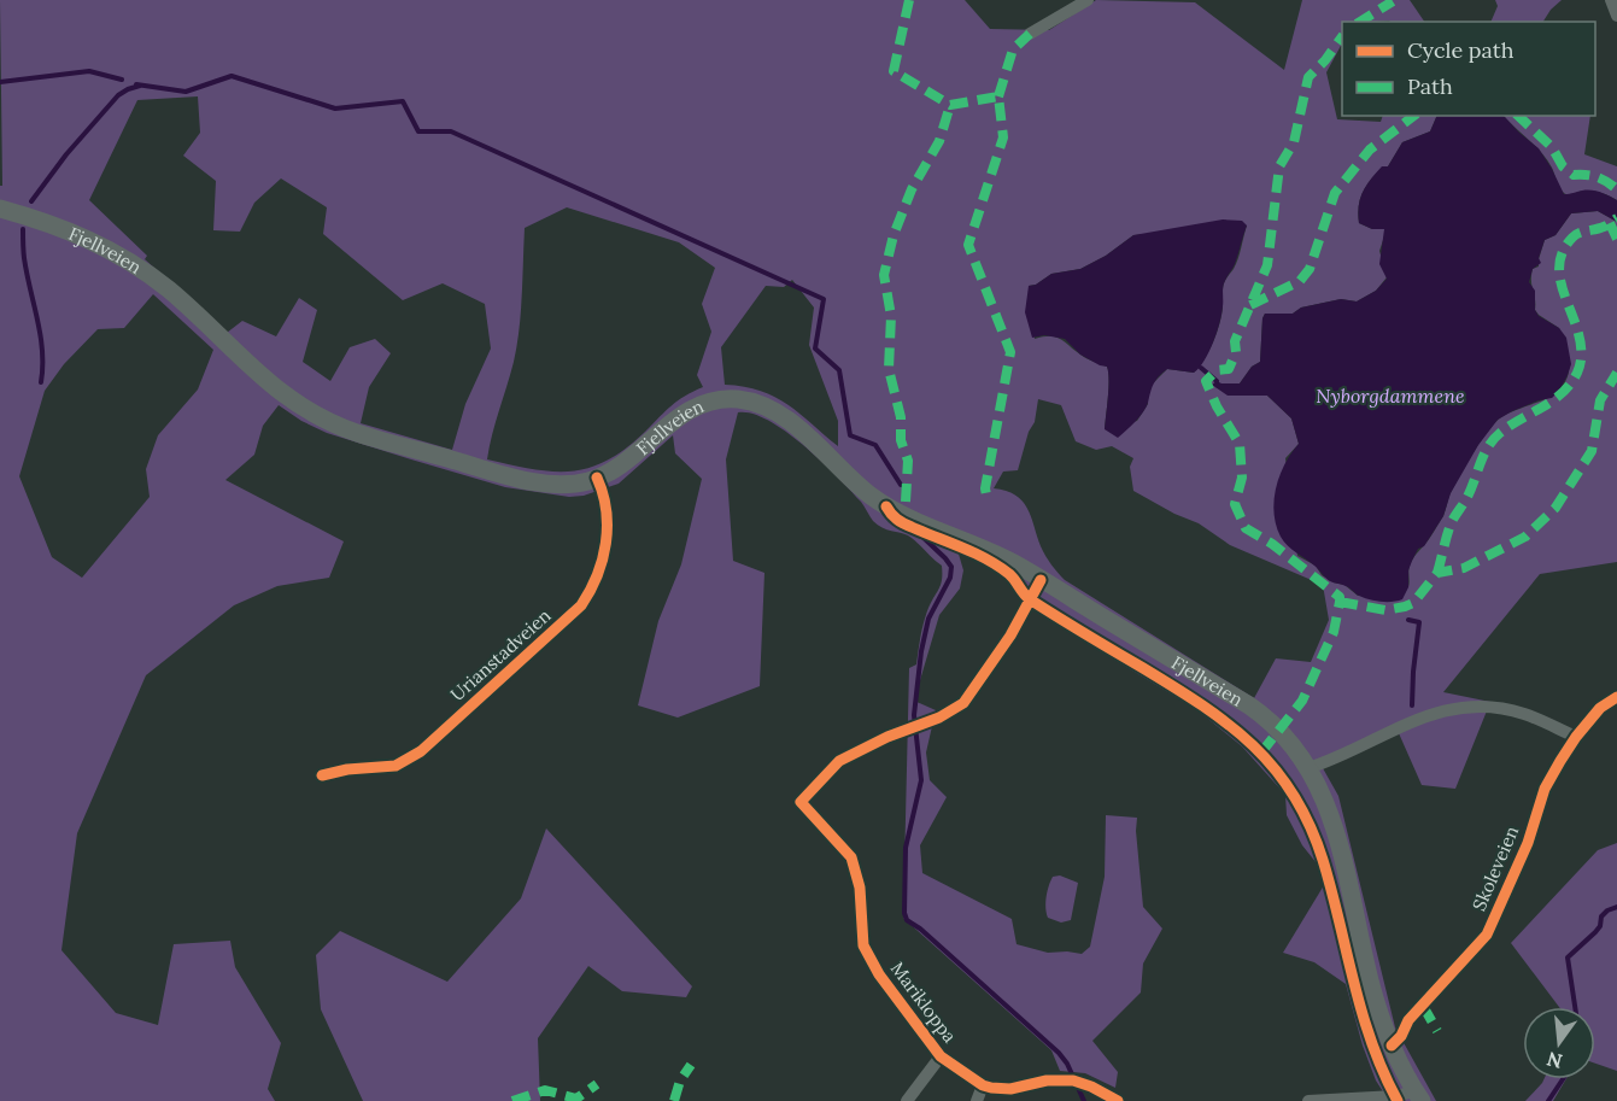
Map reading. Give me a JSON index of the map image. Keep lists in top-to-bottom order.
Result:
{
  "streets": {
    "main road": ["Fjellveien"],
    "street": ["Urianstadveien", "Skoleveien", "Marikloppa"]
  },
  "crossings": [
    ["Fjellveien", "Urianstadveien"],
    ["Fjellveien", "Skoleveien"],
    ["Fjellveien", "Marikloppa"]
  ],
  "water": ["Nyborgdammene"],
  "legend": ["Cycle path", "Path"],
  "north": "bottom"
}
